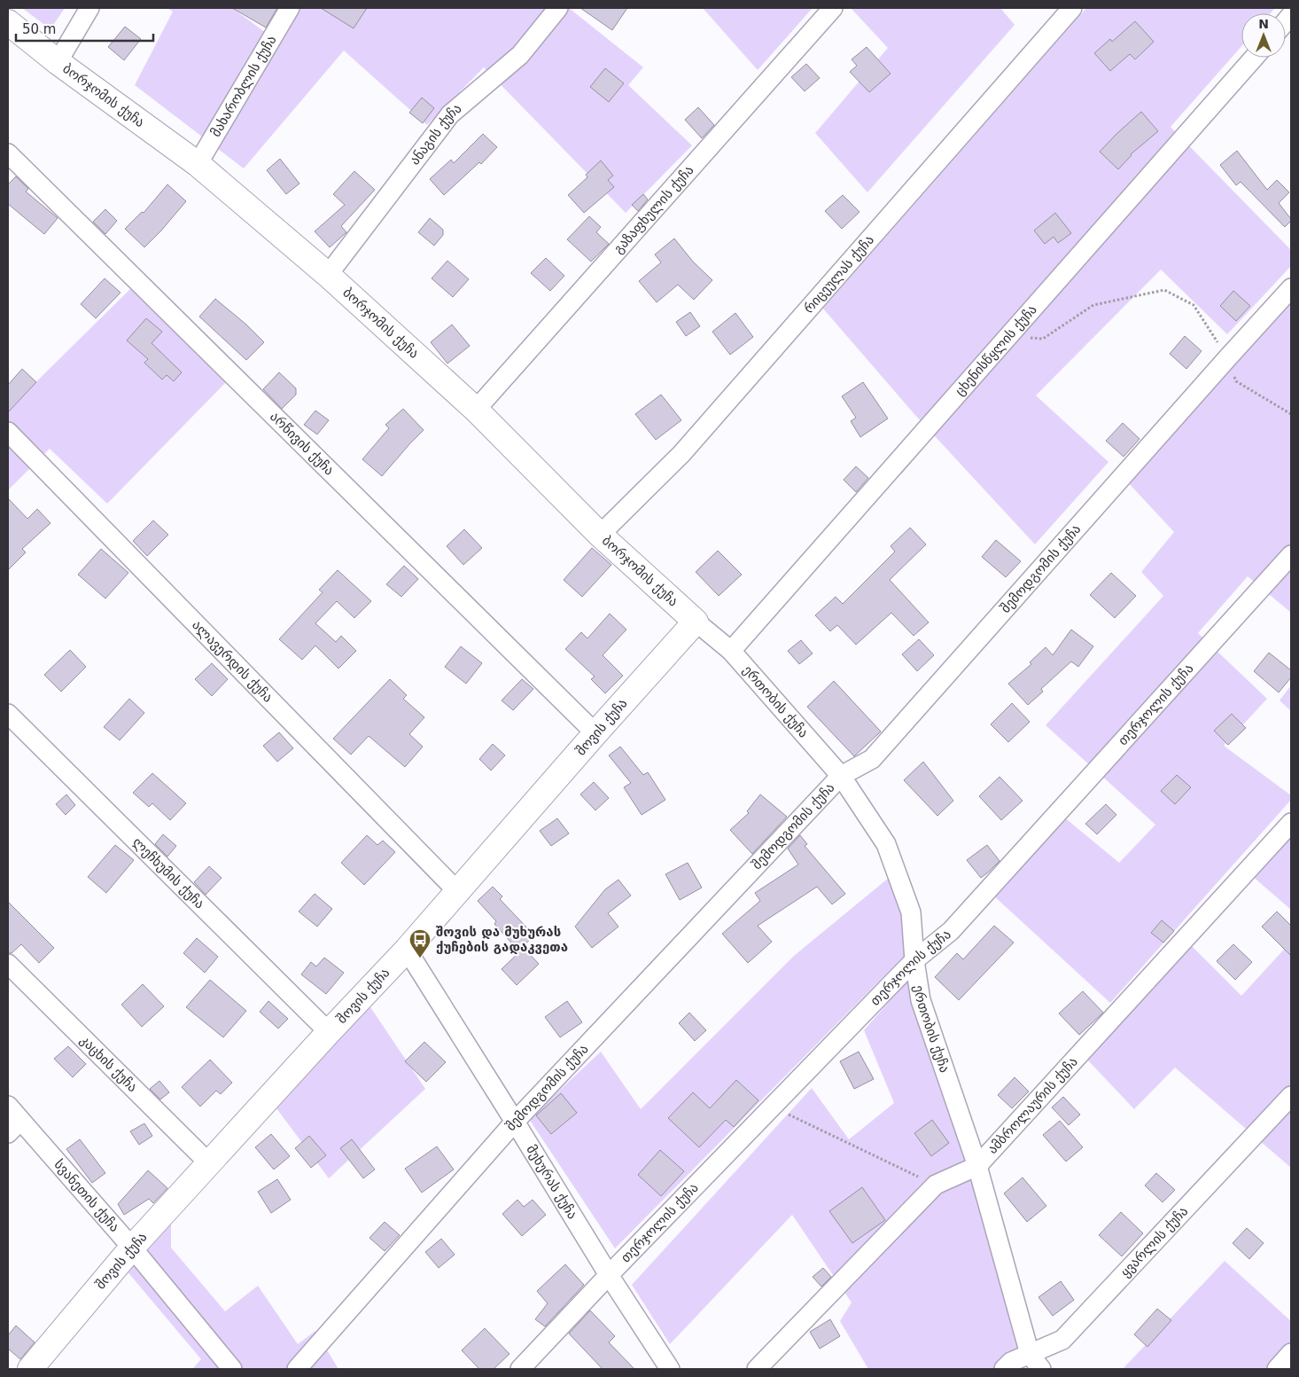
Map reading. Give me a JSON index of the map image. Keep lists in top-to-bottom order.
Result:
{
  "streets": {
    "street": [
      "მახარობლის ქუჩა",
      "ბორჯომის ქუჩა",
      "ანაგის ქუჩა",
      "გაზაფხულის ქუჩა",
      "რიცეულას ქუჩა",
      "ცხენისწყლის ქუჩა",
      "არწივის ქუჩა",
      "შემოდგომის ქუჩა",
      "ალავერდის ქუჩა",
      "ერთობის ქუჩა",
      "თერჯოლის ქუჩა",
      "შოვის ქუჩა",
      "ლეჩხუმის ქუჩა",
      "კაცხის ქუჩა",
      "ამბროლაურის ქუჩა",
      "მუხურას ქუჩა",
      "სვანეთის ქუჩა",
      "ყვარლის ქუჩა"
    ]
  },
  "crossings": [
    ["მახარობლის ქუჩა", "ბორჯომის ქუჩა"],
    ["ბორჯომის ქუჩა", "ანაგის ქუჩა"],
    ["ბორჯომის ქუჩა", "გაზაფხულის ქუჩა"],
    ["ბორჯომის ქუჩა", "რიცეულას ქუჩა"],
    ["ბორჯომის ქუჩა", "ცხენისწყლის ქუჩა"],
    ["ბორჯომის ქუჩა", "ერთობის ქუჩა"],
    ["ბორჯომის ქუჩა", "შოვის ქუჩა"],
    ["ცხენისწყლის ქუჩა", "ერთობის ქუჩა"],
    ["არწივის ქუჩა", "შოვის ქუჩა"],
    ["შემოდგომის ქუჩა", "ერთობის ქუჩა"],
    ["შემოდგომის ქუჩა", "მუხურას ქუჩა"],
    ["ალავერდის ქუჩა", "შოვის ქუჩა"],
    ["ერთობის ქუჩა", "თერჯოლის ქუჩა"],
    ["ერთობის ქუჩა", "ამბროლაურის ქუჩა"],
    ["ერთობის ქუჩა", "ყვარლის ქუჩა"],
    ["თერჯოლის ქუჩა", "მუხურას ქუჩა"],
    ["შოვის ქუჩა", "ლეჩხუმის ქუჩა"],
    ["შოვის ქუჩა", "კაცხის ქუჩა"],
    ["შოვის ქუჩა", "მუხურას ქუჩა"],
    ["შოვის ქუჩა", "სვანეთის ქუჩა"]
  ],
  "places": {
    "bus stop": ["შოვის და მუხურას ქუჩების გადაკვეთა"]
  },
  "scale_bar": "50 m",
  "north": "top"
}
